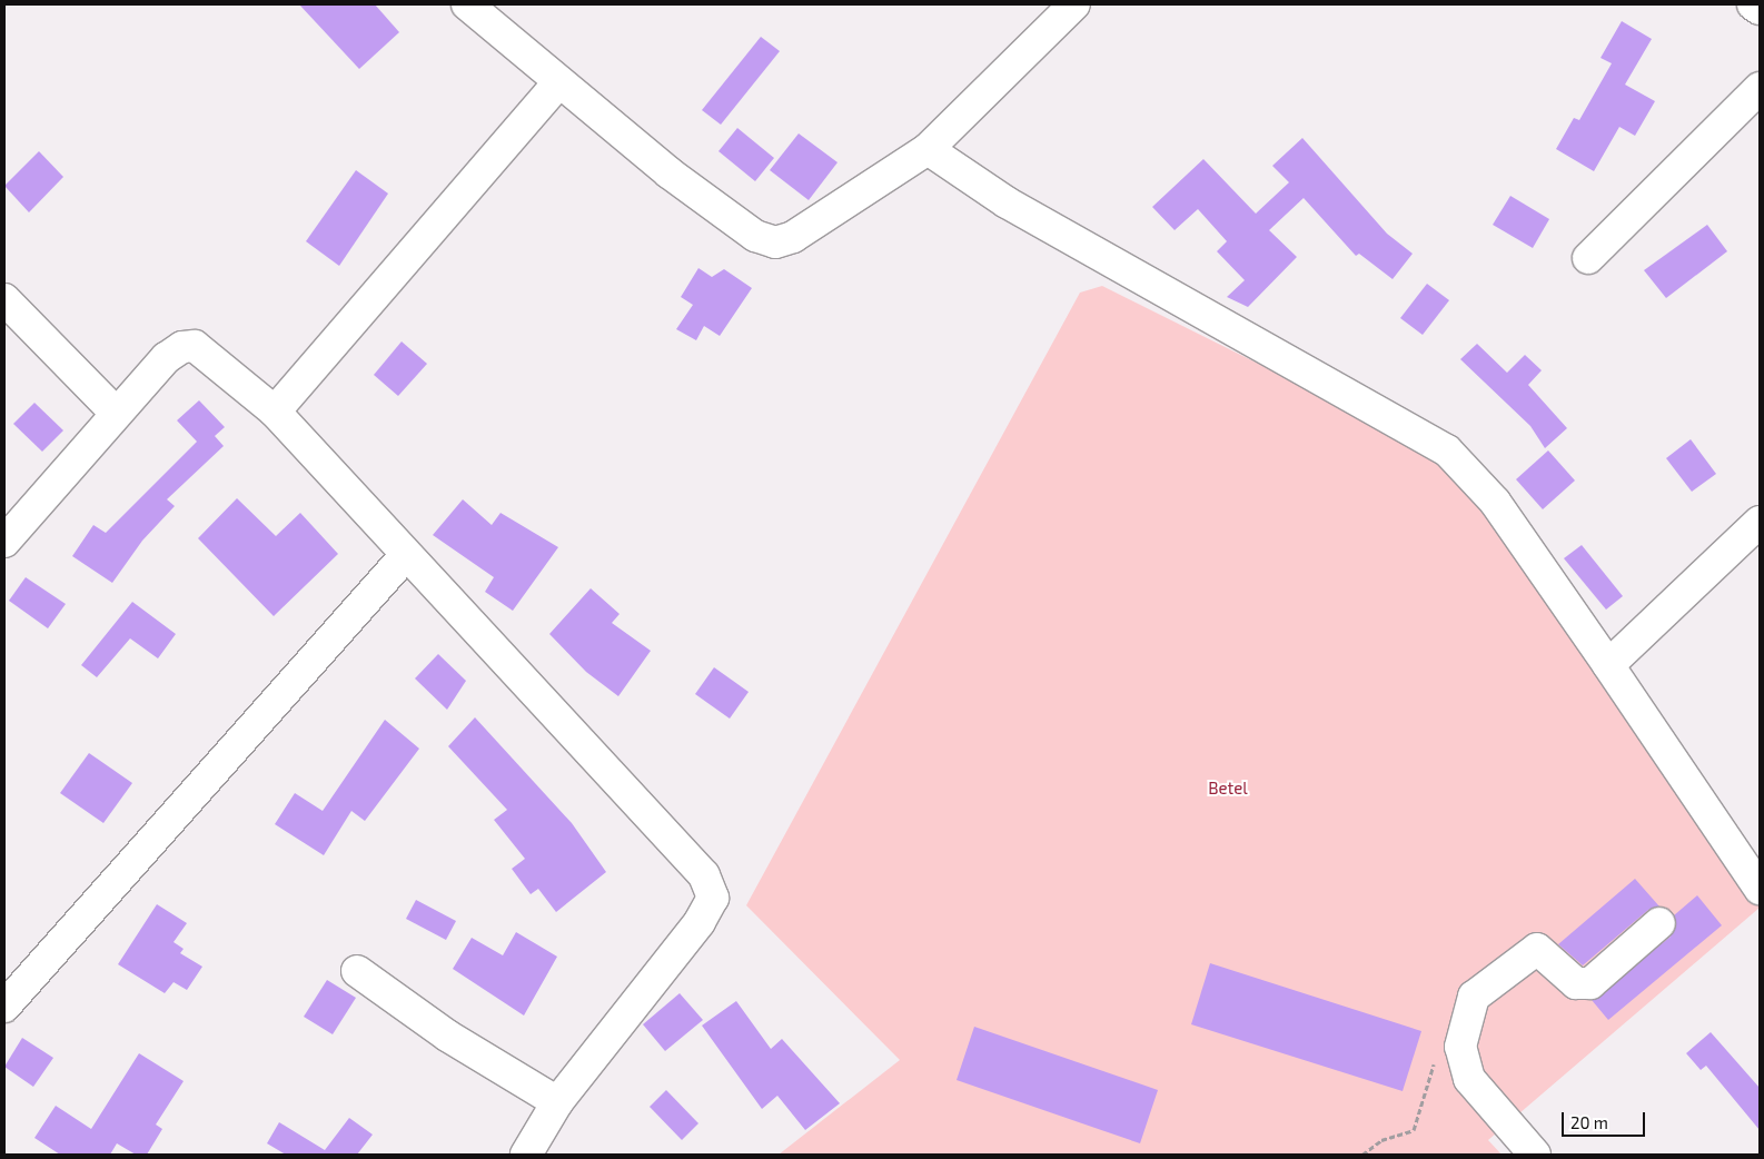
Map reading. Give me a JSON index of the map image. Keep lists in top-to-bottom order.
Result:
{
  "parks": ["Betel"],
  "scale_bar": "20 m"
}
